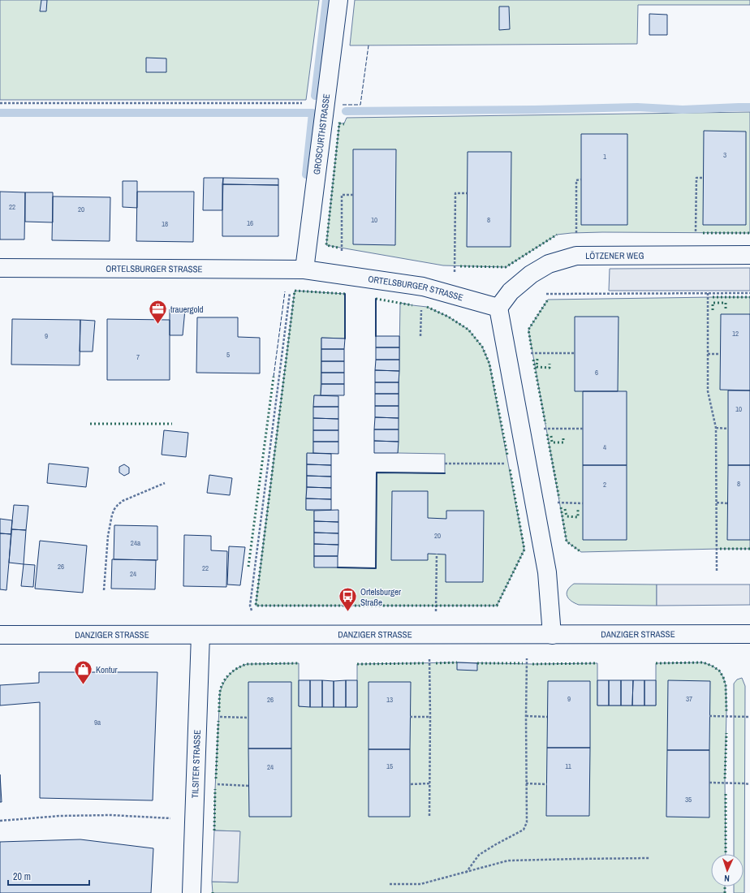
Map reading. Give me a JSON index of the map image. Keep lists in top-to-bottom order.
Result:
{
  "streets": {
    "street": [
      "GROSCURTHSTRASSE",
      "LÖTZENER WEG",
      "ORTELSBURGER STRASSE",
      "DANZIGER STRASSE",
      "TILSITER STRASSE"
    ]
  },
  "crossings": [
    ["GROSCURTHSTRASSE", "ORTELSBURGER STRASSE"],
    ["LÖTZENER WEG", "ORTELSBURGER STRASSE"],
    ["DANZIGER STRASSE", "TILSITER STRASSE"]
  ],
  "places": {
    "office": ["trauergold"],
    "bus stop": ["Ortelsburger Straße"],
    "shop": ["Kontur"]
  },
  "house_numbers": [
    "3",
    "1",
    "22",
    "20",
    "10",
    "8",
    "16",
    "18",
    "12",
    "9",
    "5",
    "7",
    "6",
    "10",
    "4",
    "8",
    "2",
    "20",
    "24a",
    "26",
    "22",
    "24",
    "9",
    "37",
    "26",
    "13",
    "9a",
    "15",
    "11",
    "24",
    "35"
  ],
  "scale_bar": "20 m",
  "north": "bottom"
}
